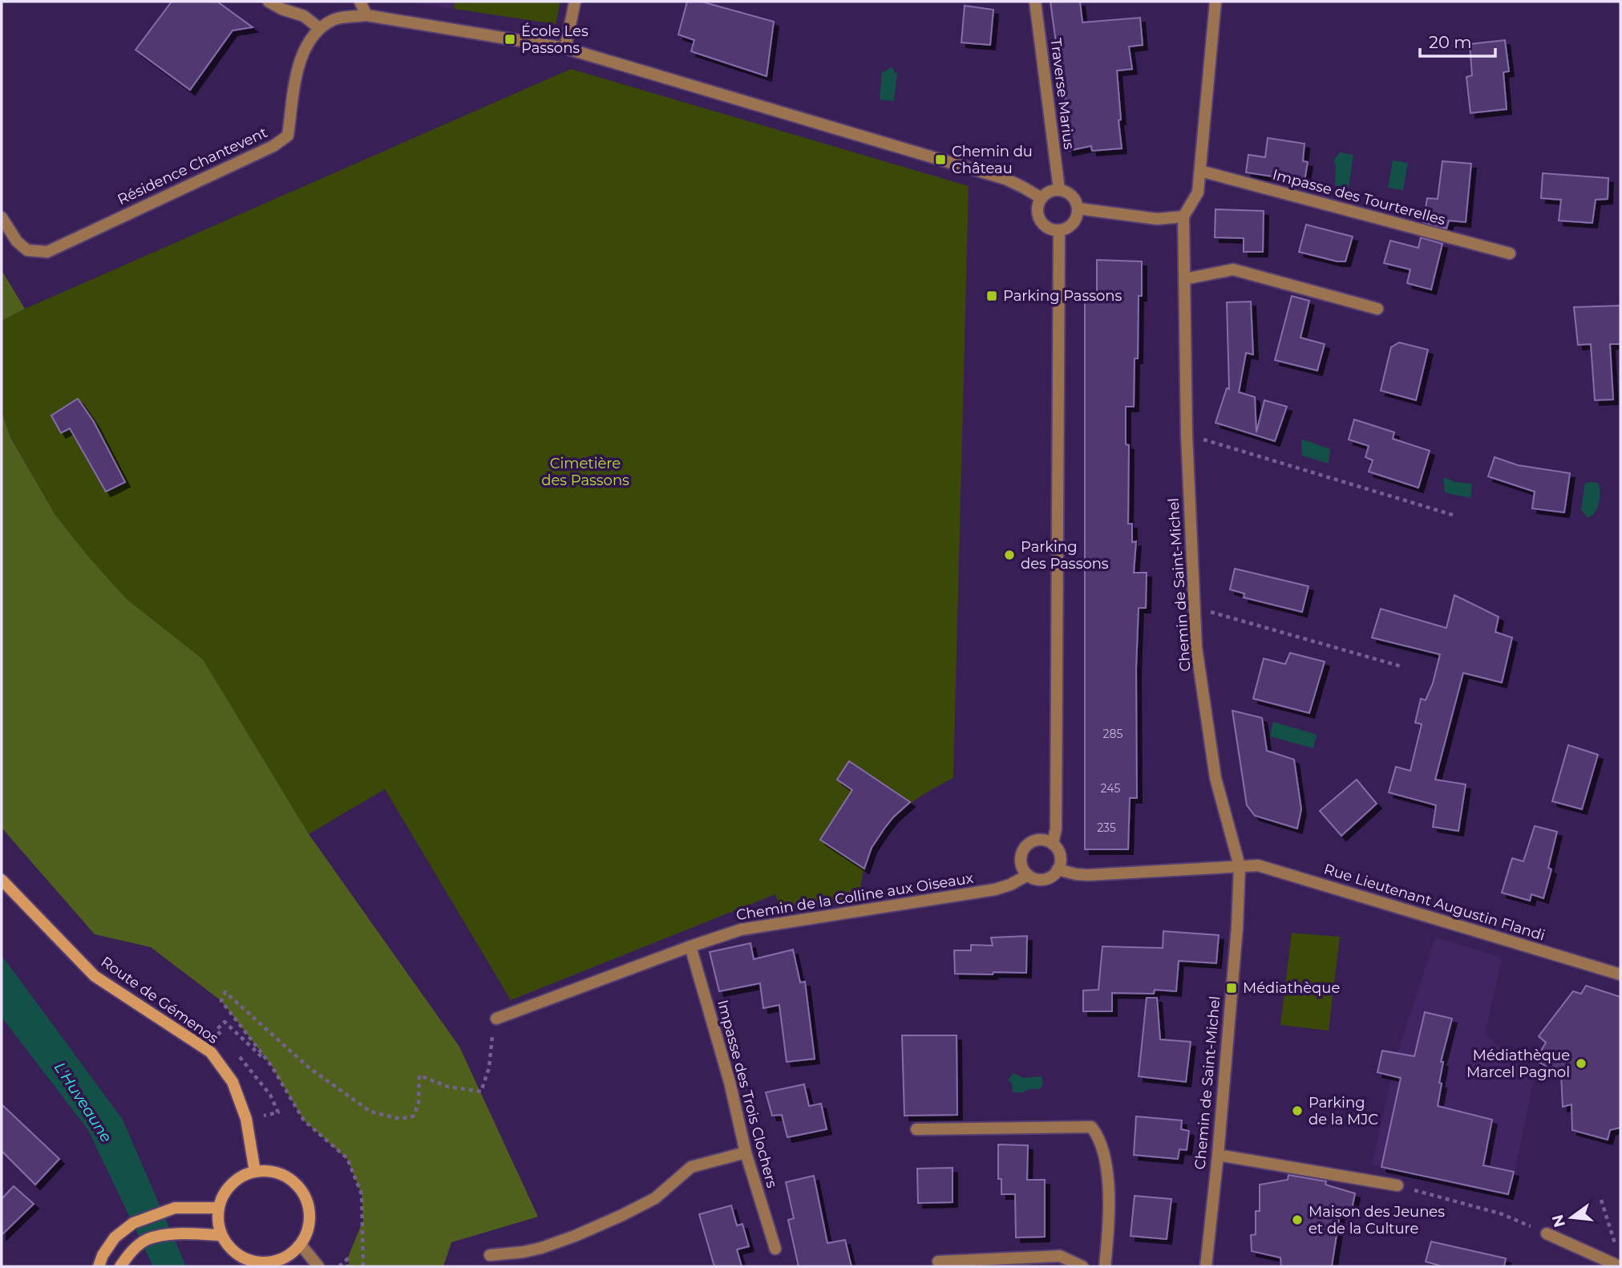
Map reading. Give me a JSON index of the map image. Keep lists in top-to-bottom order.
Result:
{
  "streets": {
    "main road": ["Route de Gémenos"],
    "street": [
      "Traverse Marius",
      "Résidence Chantevent",
      "Impasse des Tourterelles",
      "Chemin de Saint-Michel",
      "Chemin de la Colline aux Oiseaux",
      "Rue Lieutenant Augustin Flandi",
      "Impasse des Trois Clochers"
    ]
  },
  "crossings": [
    ["Chemin de Saint-Michel", "Rue Lieutenant Augustin Flandi"],
    ["Chemin de la Colline aux Oiseaux", "Impasse des Trois Clochers"]
  ],
  "water": ["L'Huveaune"],
  "parks": ["Cimetière des Passons"],
  "places": {
    "transit": [
      "École Les Passons",
      "Chemin du Château",
      "Parking Passons",
      "Médiathèque"
    ],
    "other": [
      "Parking des Passons",
      "Médiathèque Marcel Pagnol",
      "Parking de la MJC",
      "Maison des Jeunes et de la Culture"
    ]
  },
  "house_numbers": ["285", "245", "235"],
  "scale_bar": "20 m",
  "north": "left"
}
